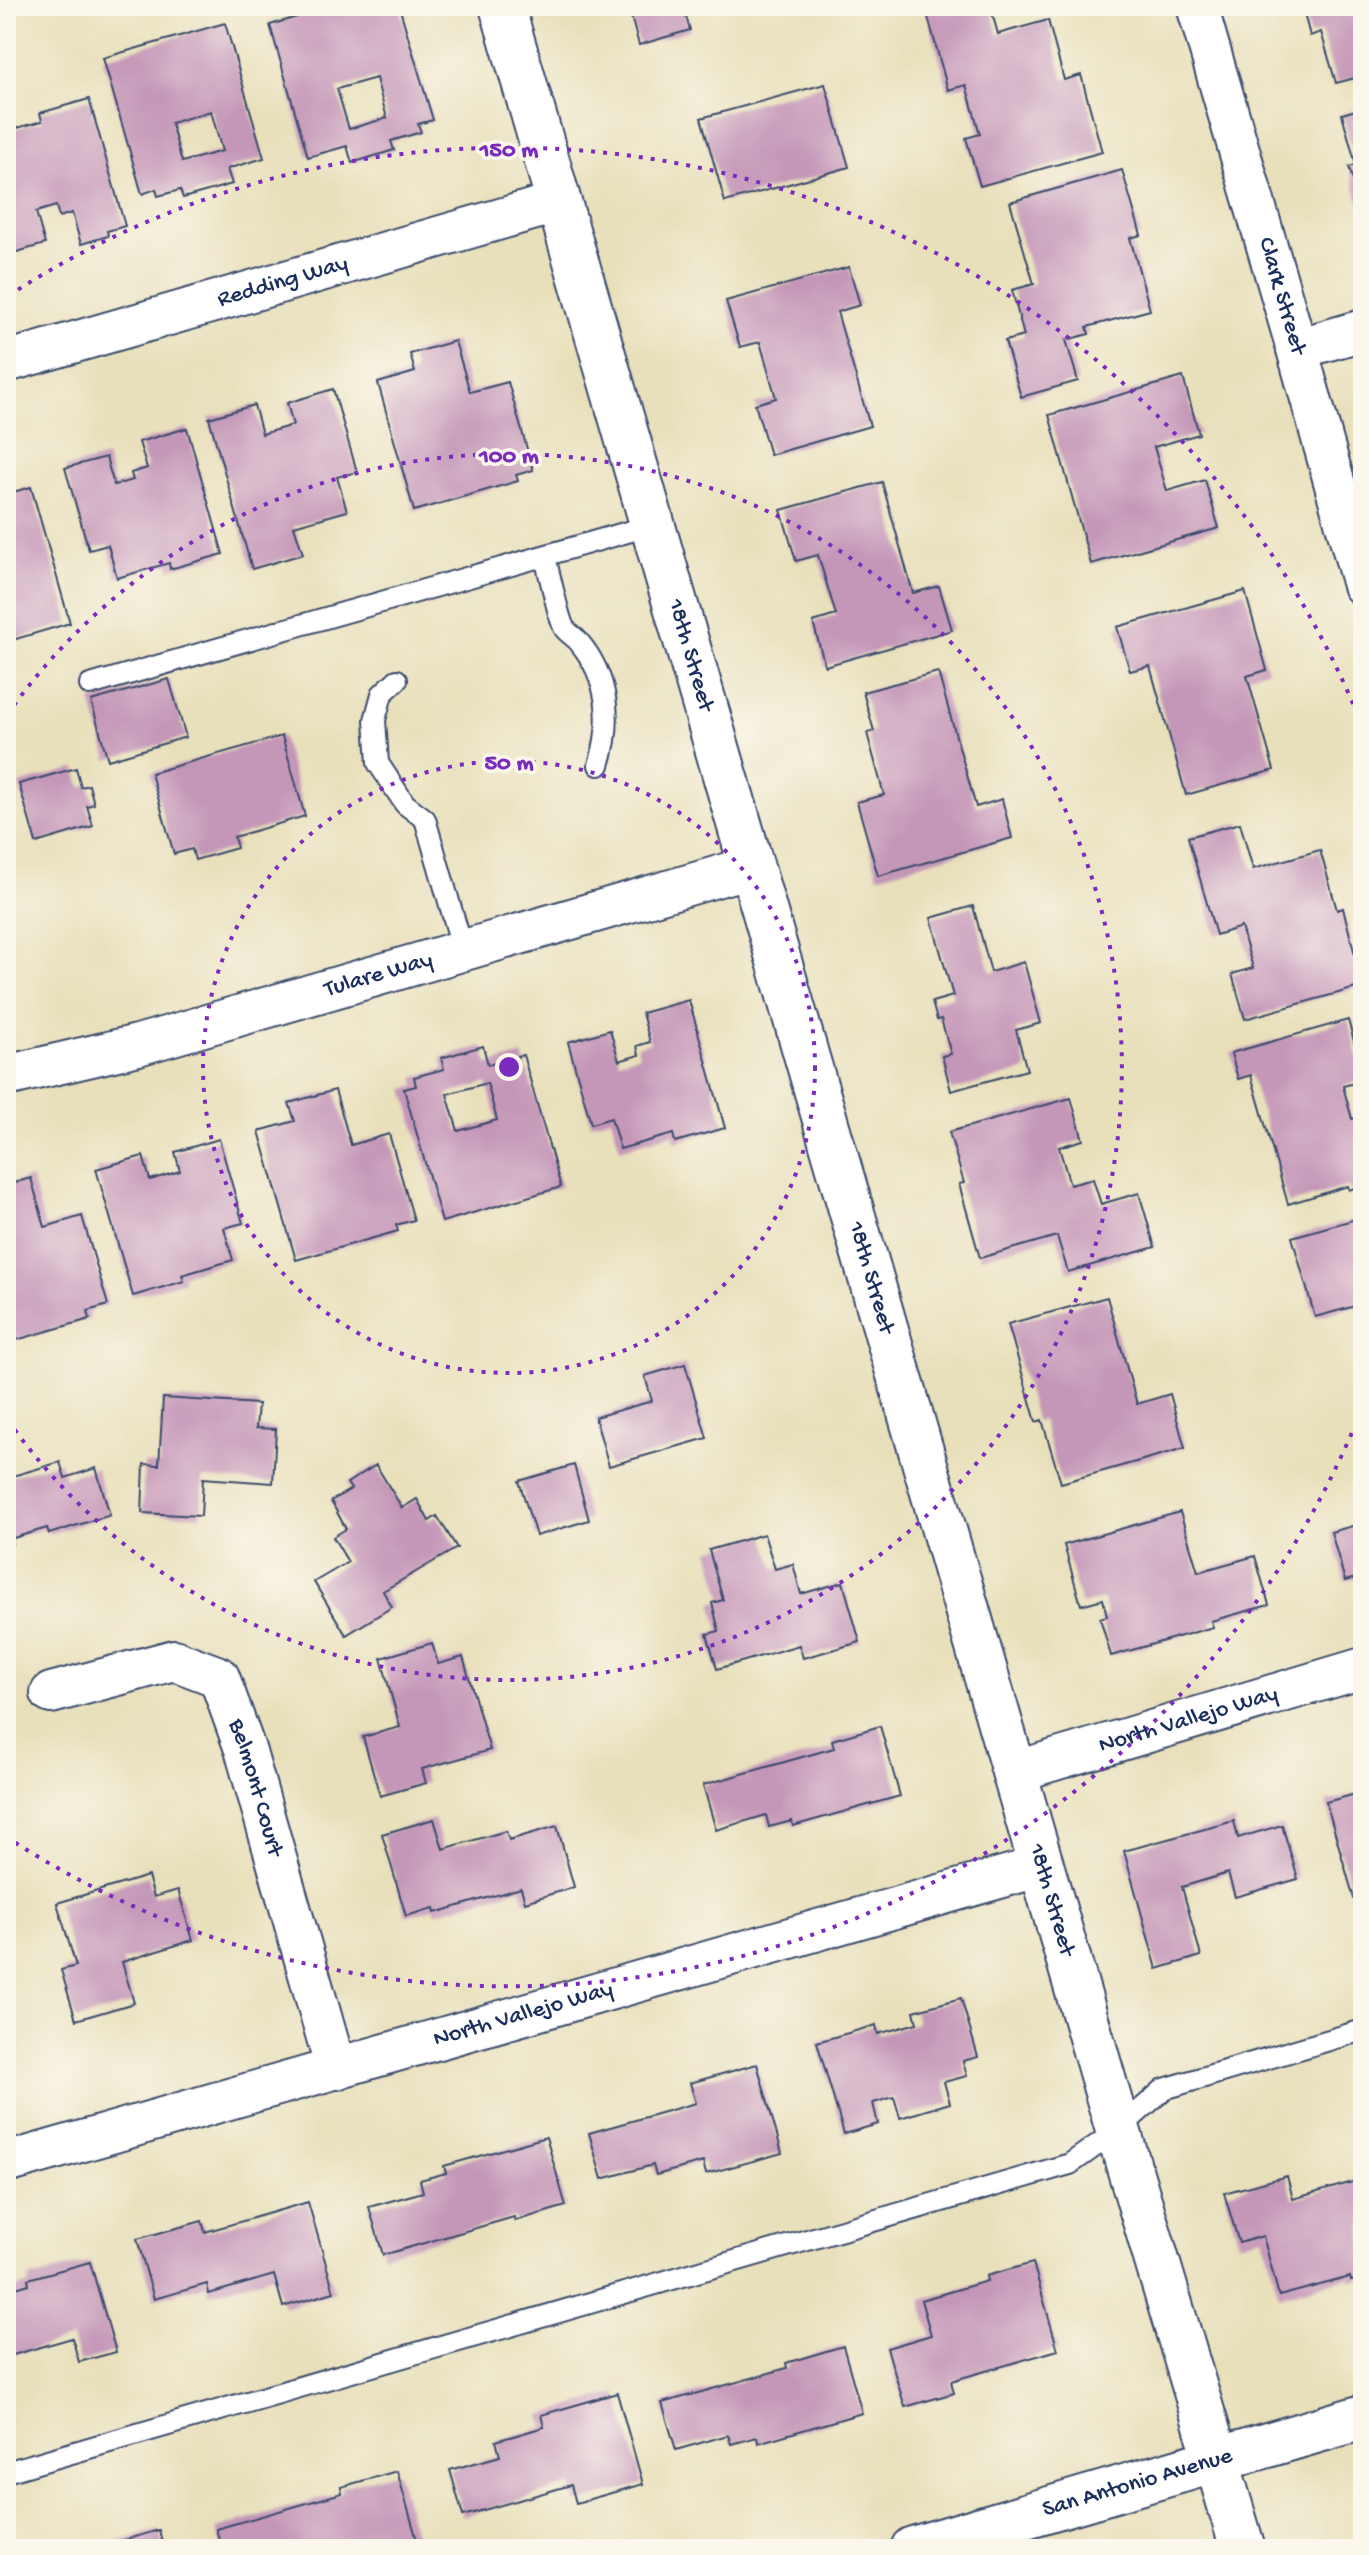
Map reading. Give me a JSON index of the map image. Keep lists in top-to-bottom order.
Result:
{
  "streets": {
    "main road": ["18th Street", "San Antonio Avenue"],
    "street": [
      "Redding Way",
      "Clark Street",
      "Tulare Way",
      "North Vallejo Way",
      "Belmont Court"
    ]
  },
  "crossings": [
    ["Redding Way", "18th Street"],
    ["18th Street", "Tulare Way"],
    ["18th Street", "North Vallejo Way"],
    ["18th Street", "San Antonio Avenue"],
    ["North Vallejo Way", "Belmont Court"]
  ],
  "rings": ["150 m", "100 m", "50 m"]
}
